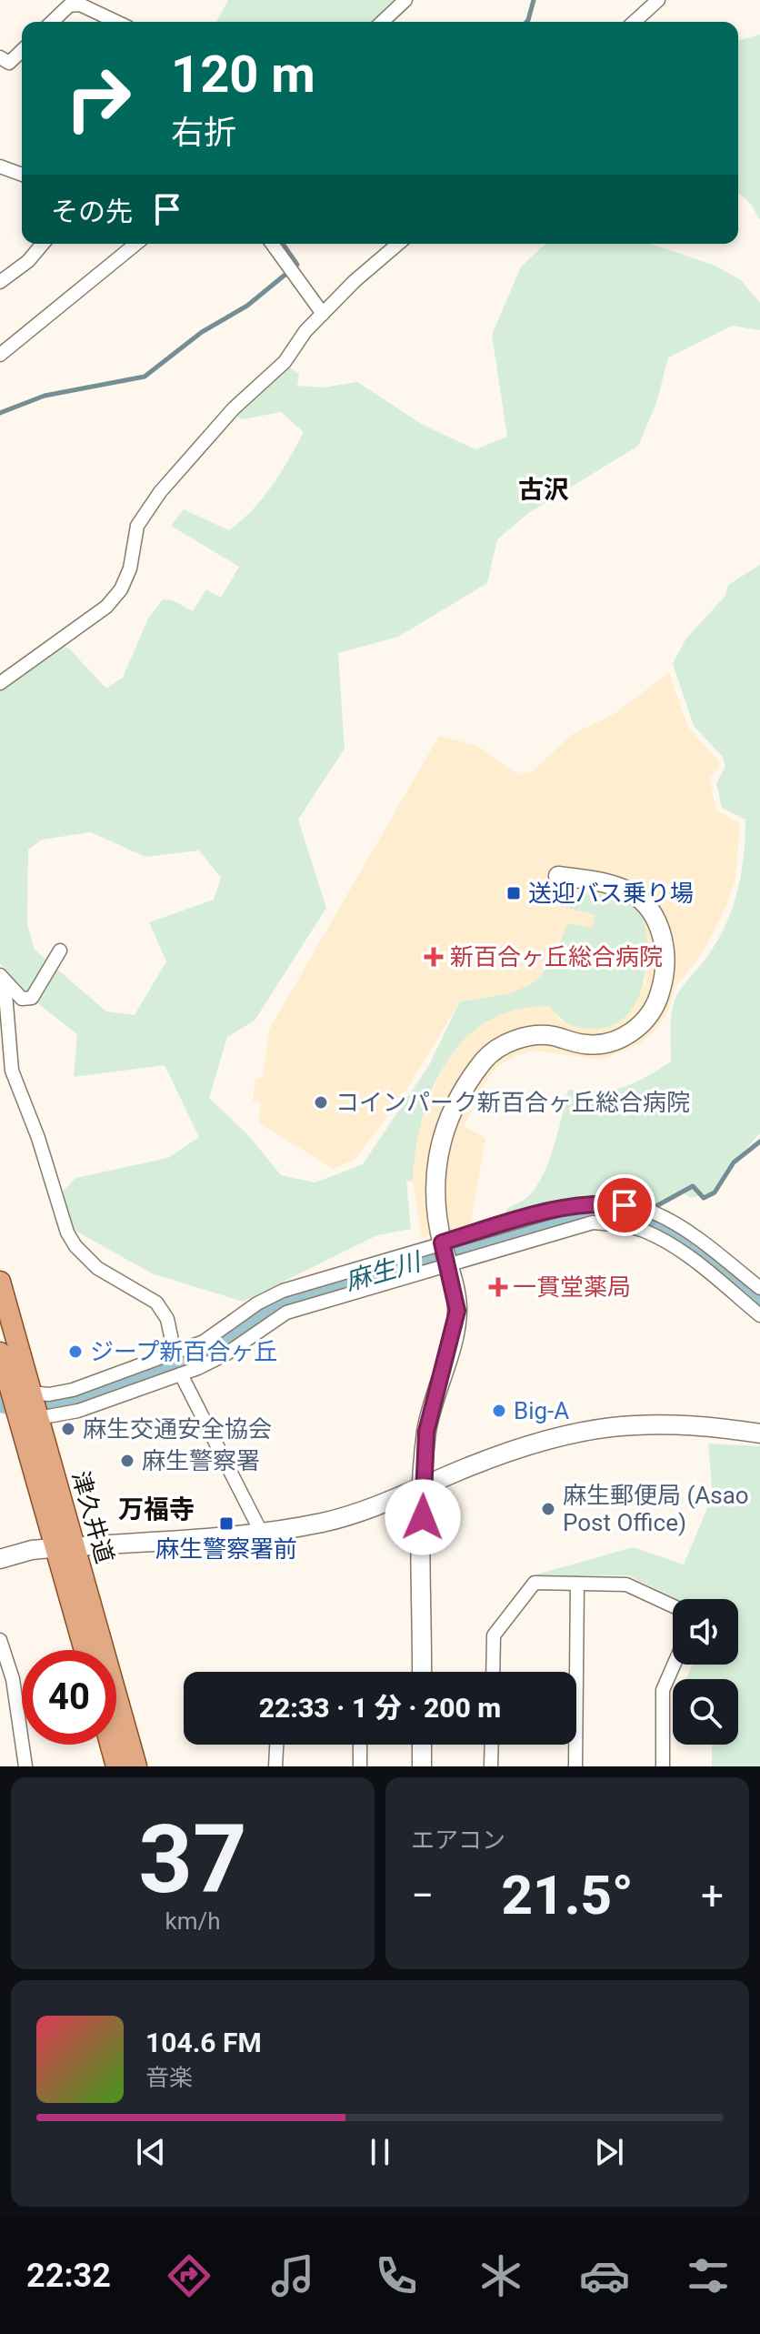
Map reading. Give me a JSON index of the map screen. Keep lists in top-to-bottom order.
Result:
{
  "streets": {
    "main road": ["津久井道"]
  },
  "districts": ["古沢", "万福寺"],
  "water": ["麻生川"],
  "places": {
    "transit": ["送迎バス乗り場", "麻生警察署前"],
    "health": ["新百合ヶ丘総合病院", "一貫堂薬局"],
    "other": [
      "コインパーク新百合ヶ丘総合病院",
      "ジープ新百合ヶ丘",
      "Big-A",
      "麻生交通安全協会",
      "麻生警察署",
      "麻生郵便局 (Asao Post Office)"
    ]
  },
  "page": {
    "turn": ["120 m", "右折"],
    "then": "その先",
    "limit": "40",
    "trip": "22:33 · 1 分 · 200 m",
    "tile": [
      ["37", "km/h"],
      "エアコン"
    ],
    "heat": ["−", "21.5°", "+"],
    "song": ["104.6 FM", "音楽"],
    "tabs": "22:32"
  }
}
